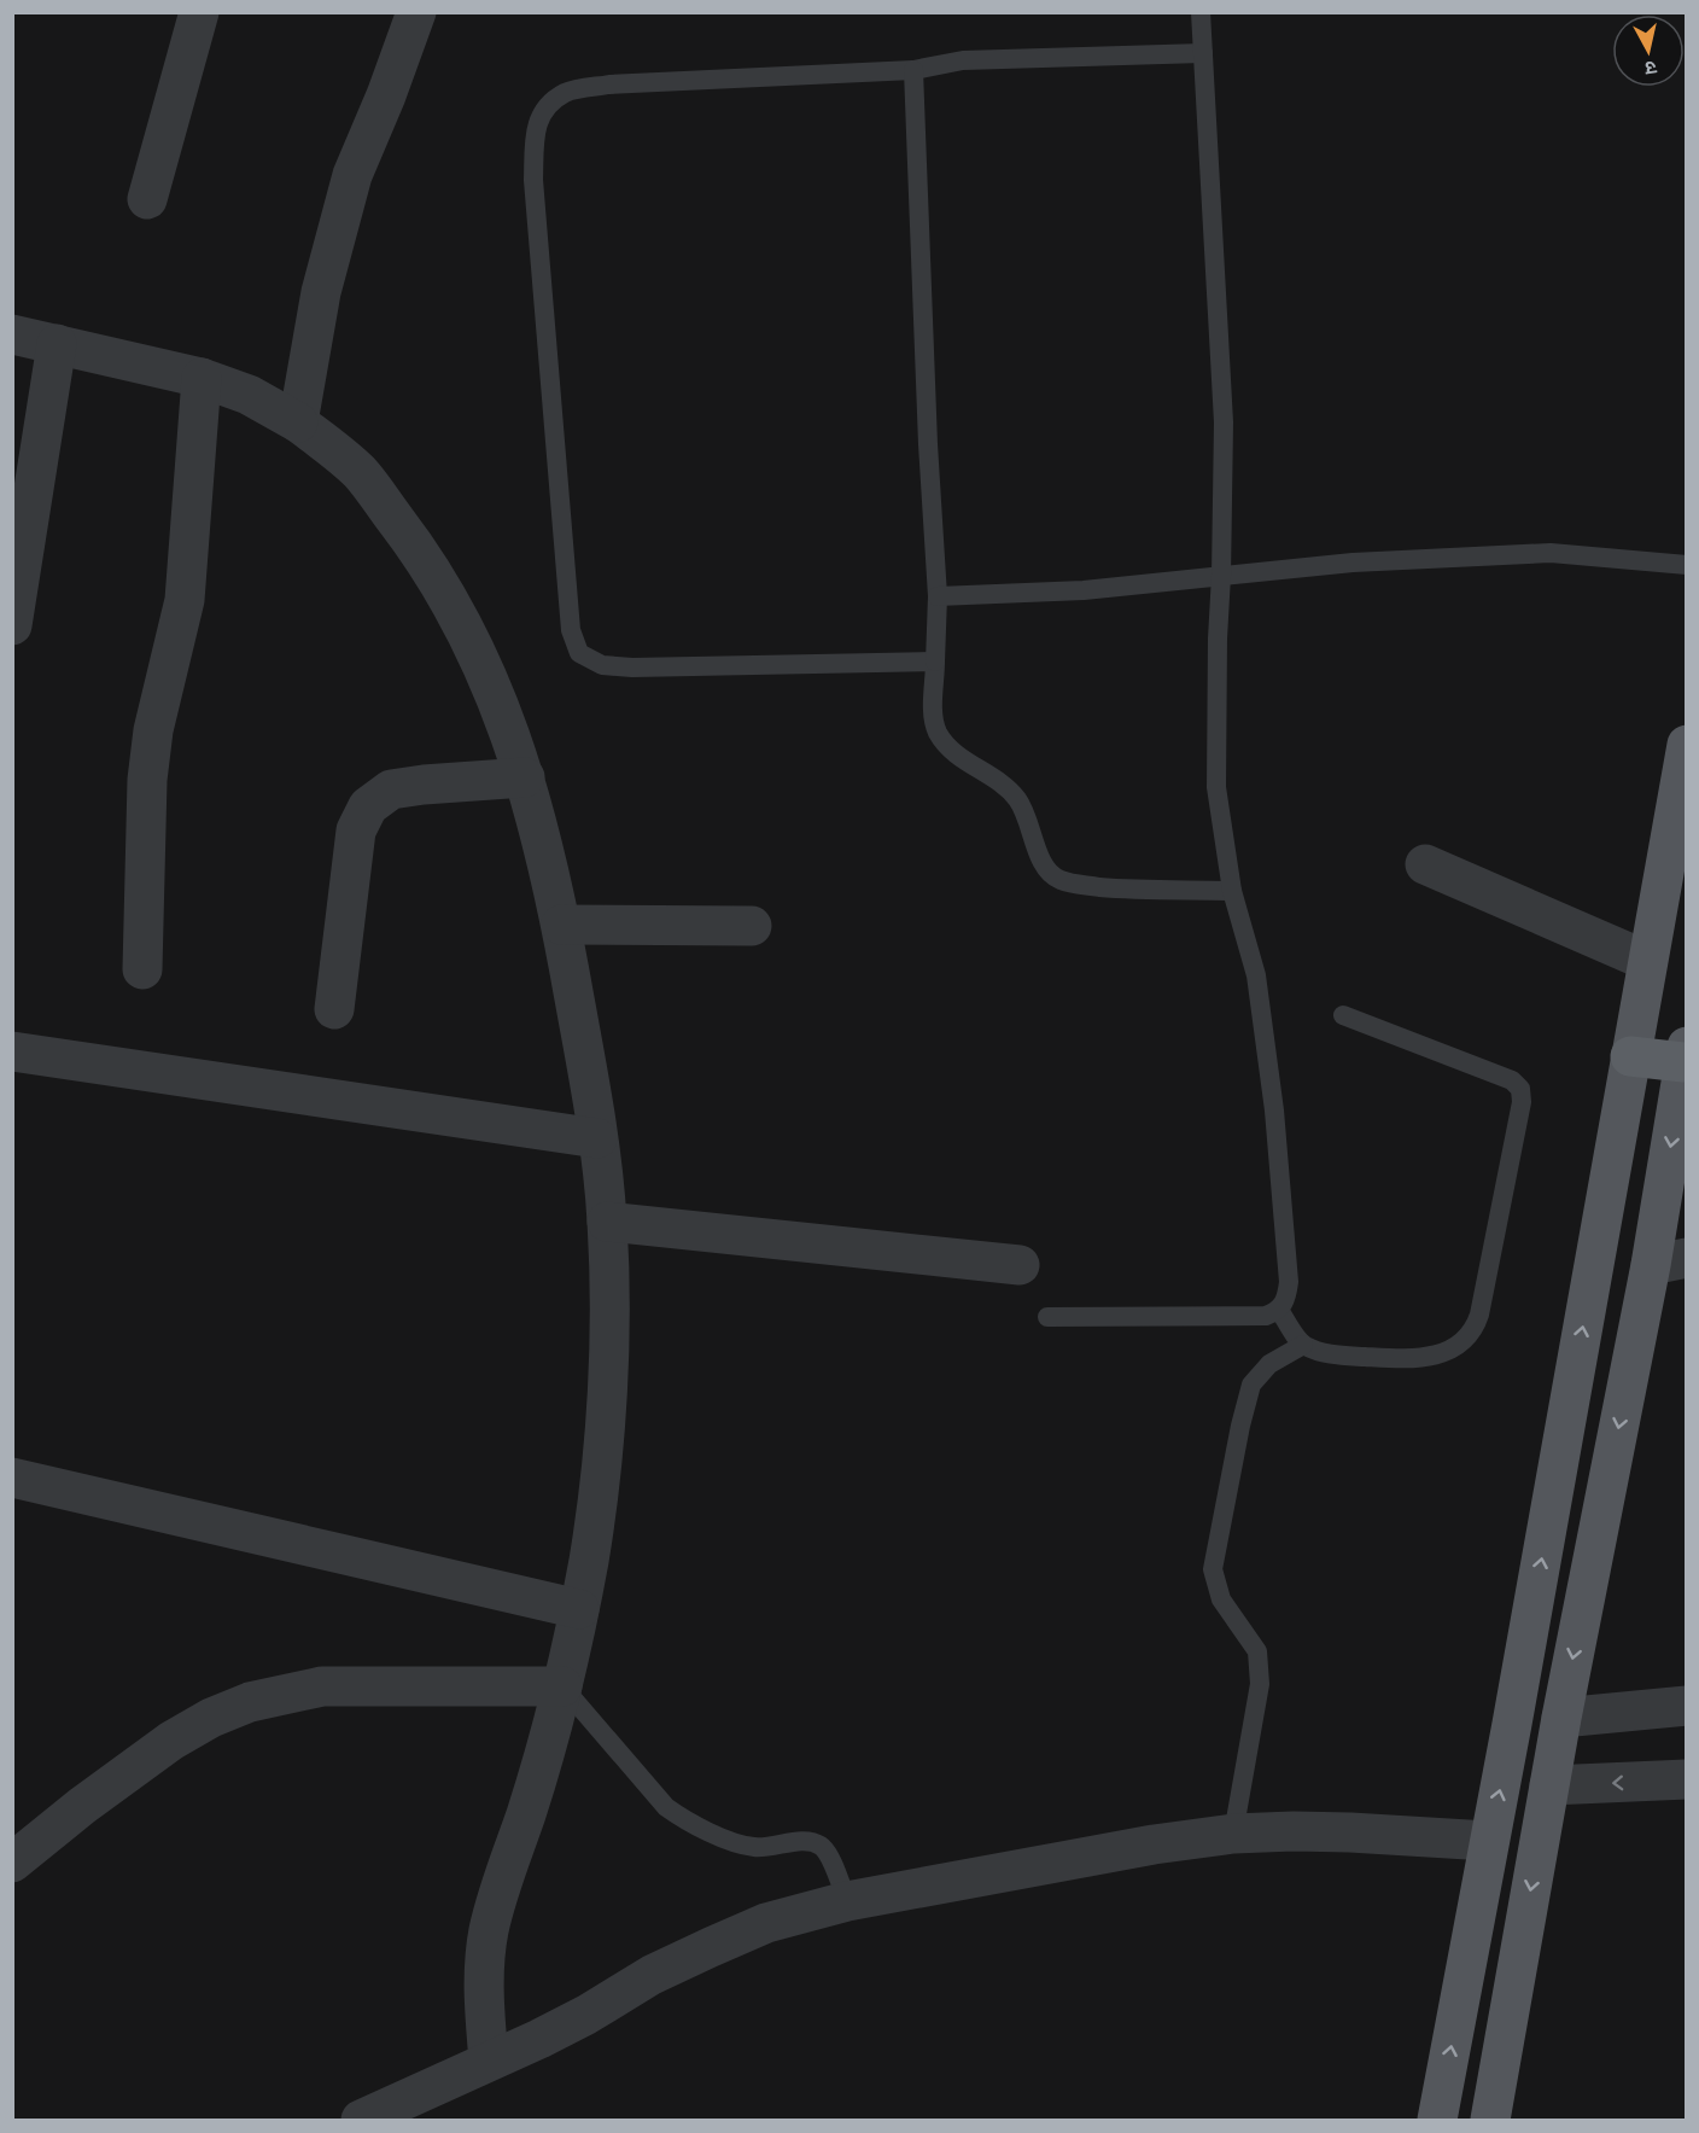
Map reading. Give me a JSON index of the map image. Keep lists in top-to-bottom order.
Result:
{
  "north": "bottom"
}
